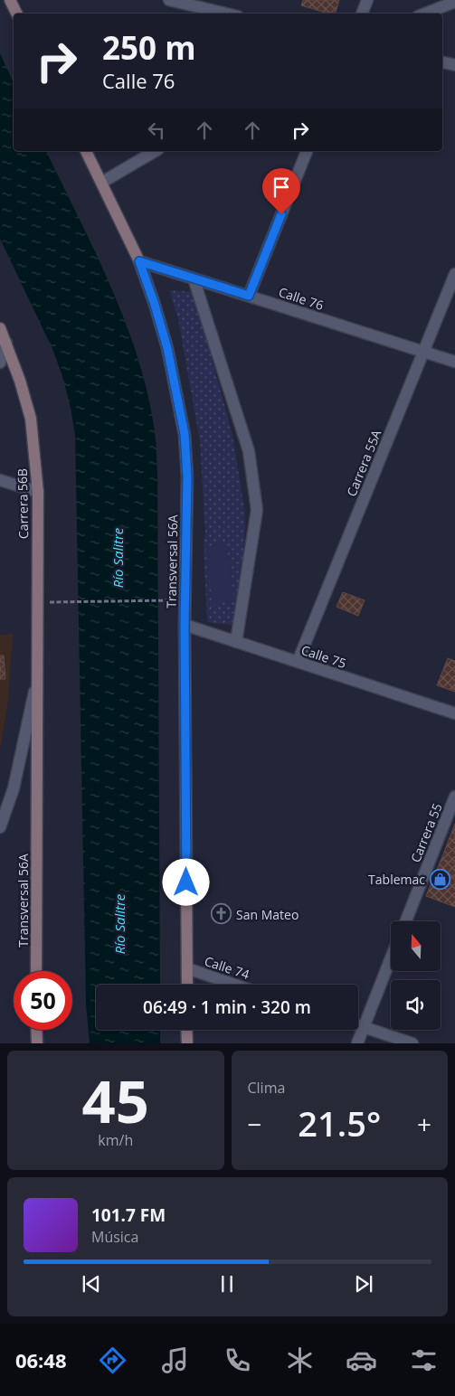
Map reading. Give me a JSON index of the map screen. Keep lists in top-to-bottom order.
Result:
{
  "streets": {
    "main road": ["Carrera 56B", "Transversal 56A"],
    "street": [
      "Calle 76",
      "Carrera 55A",
      "Calle 75",
      "Carrera 55",
      "Calle 74"
    ]
  },
  "crossings": [
    ["Calle 76", "Carrera 55A"],
    ["Calle 76", "Transversal 56A"],
    ["Carrera 55A", "Calle 75"],
    ["Carrera 56B", "Transversal 56A"],
    ["Transversal 56A", "Calle 75"],
    ["Transversal 56A", "Calle 74"]
  ],
  "water": ["Río Salitre"],
  "places": {
    "shop": ["Tablemac"],
    "church": ["San Mateo"]
  },
  "north": "top",
  "page": {
    "turn": ["250 m", "Calle 76"],
    "limit": "50",
    "trip": "06:49 · 1 min · 320 m",
    "tile": [
      ["45", "km/h"],
      "Clima"
    ],
    "heat": ["−", "21.5°", "+"],
    "song": ["101.7 FM", "Música"],
    "tabs": "06:48"
  }
}
